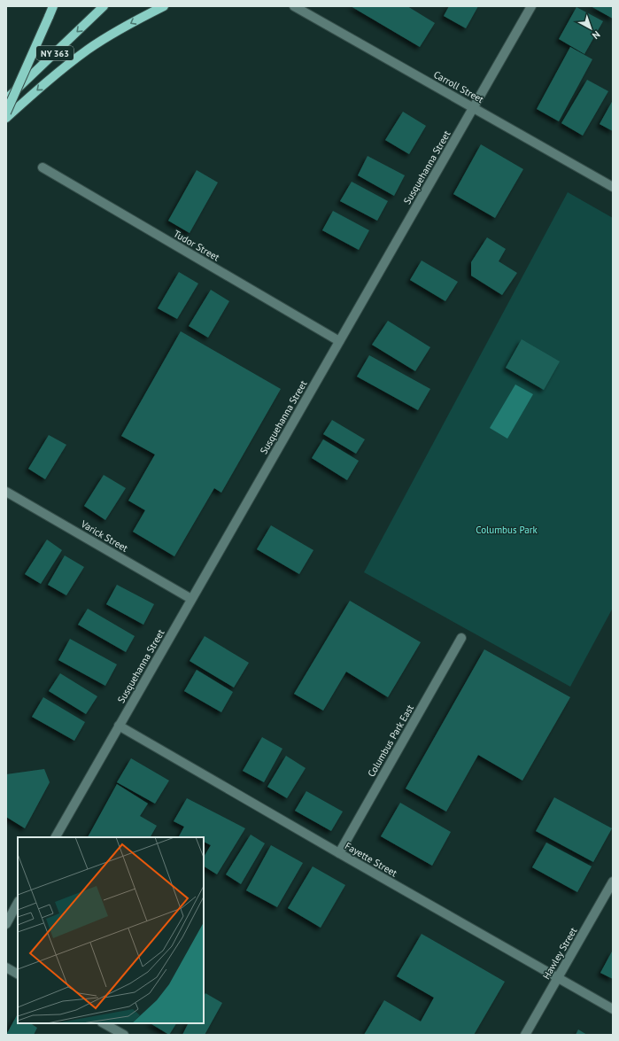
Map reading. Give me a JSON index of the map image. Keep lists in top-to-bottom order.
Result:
{
  "streets": {
    "main road": ["NY 363"],
    "street": [
      "Carroll Street",
      "Susquehanna Street",
      "Tudor Street",
      "Varick Street",
      "Columbus Park East",
      "Fayette Street",
      "Hawley Street"
    ]
  },
  "crossings": [
    ["Carroll Street", "Susquehanna Street"],
    ["Susquehanna Street", "Tudor Street"],
    ["Susquehanna Street", "Varick Street"],
    ["Susquehanna Street", "Fayette Street"],
    ["Columbus Park East", "Fayette Street"],
    ["Fayette Street", "Hawley Street"]
  ],
  "parks": ["Columbus Park"],
  "north": "bottom right"
}
